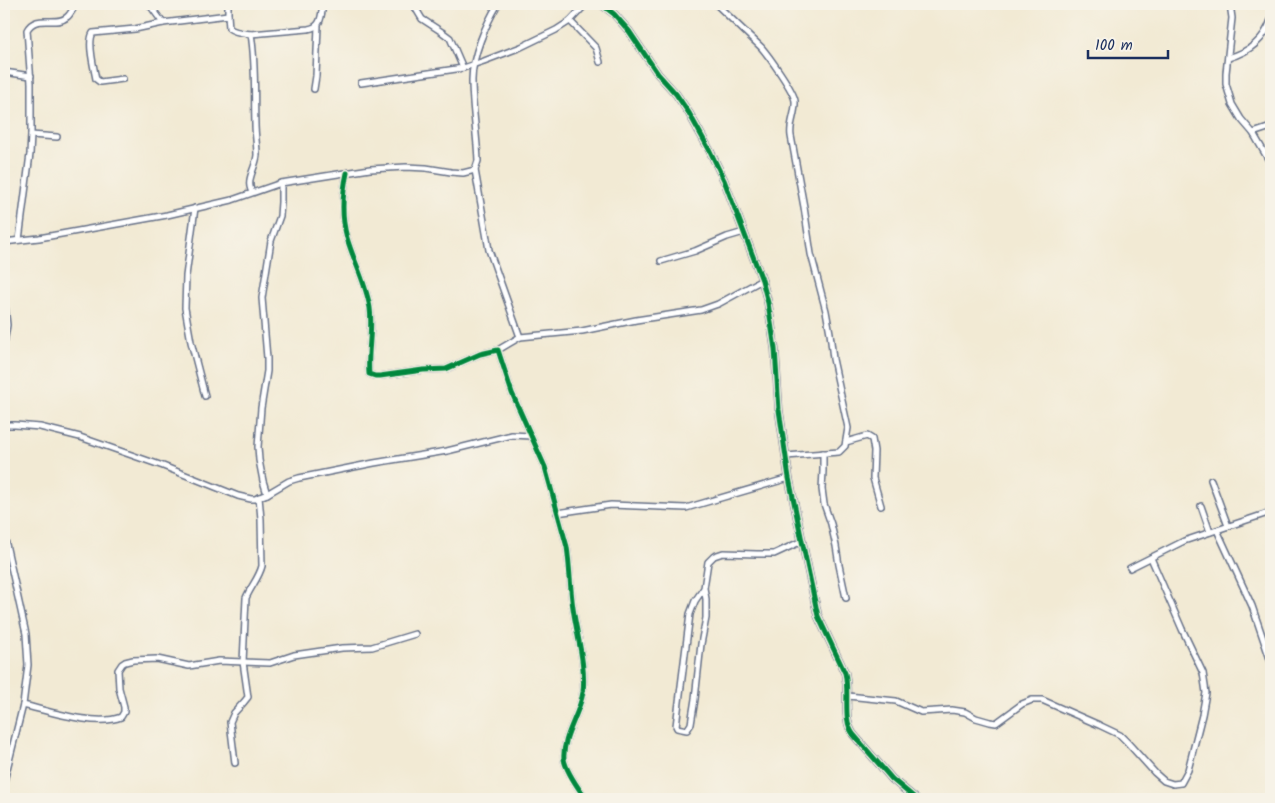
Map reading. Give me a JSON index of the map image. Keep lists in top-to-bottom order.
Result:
{
  "scale_bar": "100 m"
}
